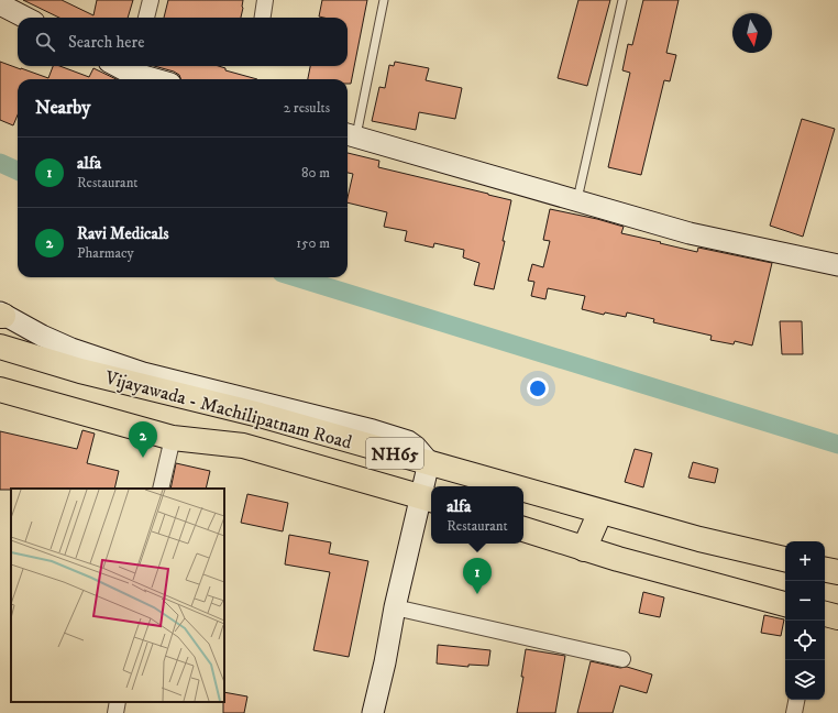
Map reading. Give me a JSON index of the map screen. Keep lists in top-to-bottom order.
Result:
{
  "streets": {
    "highway": ["Vijayawada - Machilipatnam Road", "NH65"]
  },
  "north": "bottom",
  "page": {
    "search": "Search here",
    "heading": ["Nearby", "2 results"],
    "list": [
      {
        "mark": "1",
        "name": "alfa",
        "note": "Restaurant",
        "value": "80 m"
      },
      {
        "mark": "2",
        "name": "Ravi Medicals",
        "note": "Pharmacy",
        "value": "150 m"
      }
    ],
    "pins": ["2", "1"],
    "popup": ["alfa", "Restaurant"],
    "map_buttons": ["+", "−"]
  }
}
